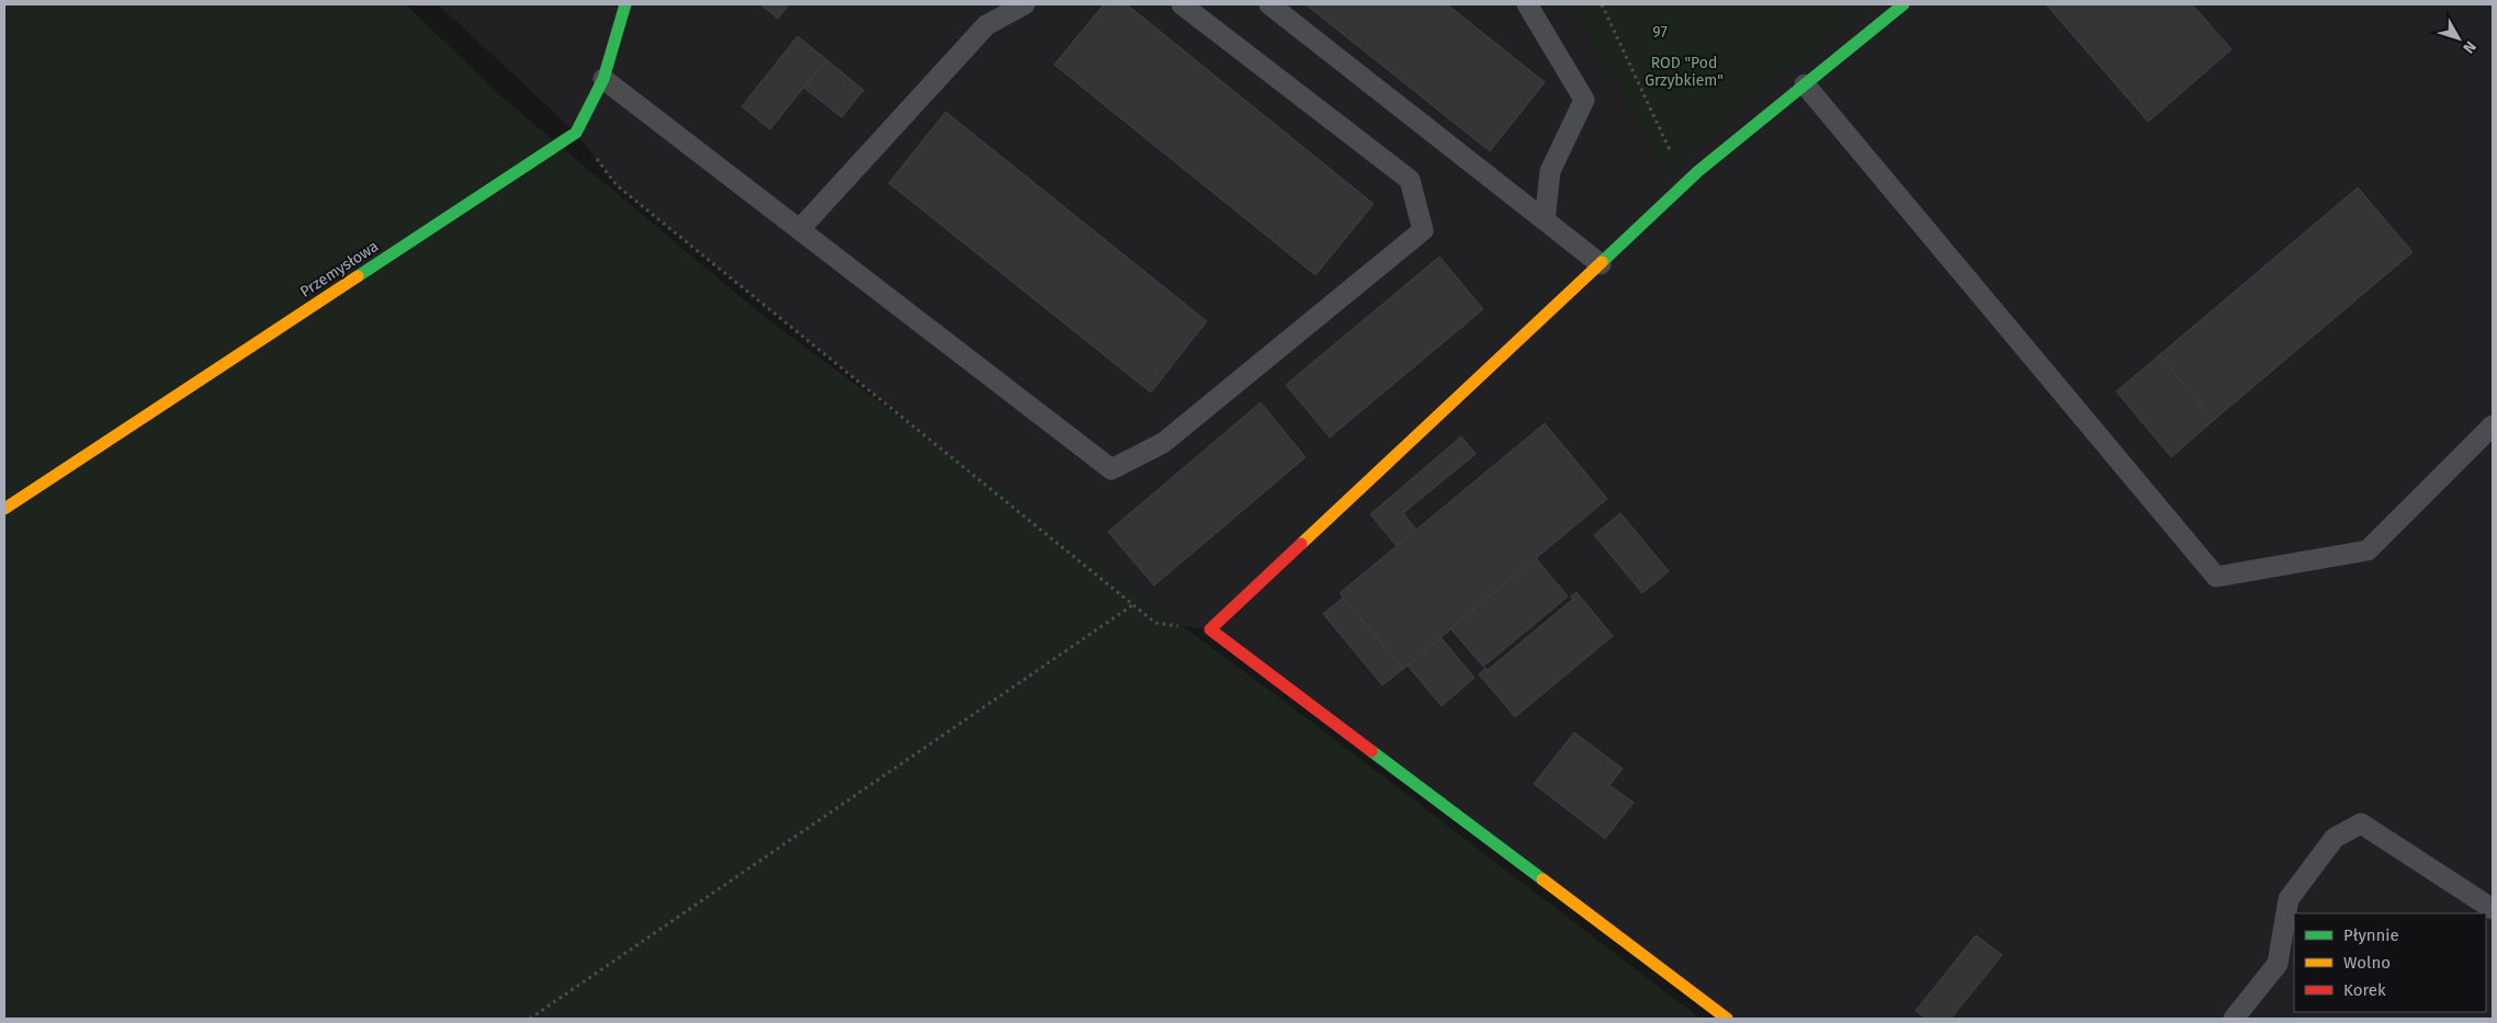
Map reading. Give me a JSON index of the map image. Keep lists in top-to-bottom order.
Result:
{
  "streets": {
    "street": ["Przemysłowa"]
  },
  "parks": ["97", "ROD \"Pod Grzybkiem\""],
  "legend": ["Płynnie", "Wolno", "Korek"],
  "north": "bottom right"
}
